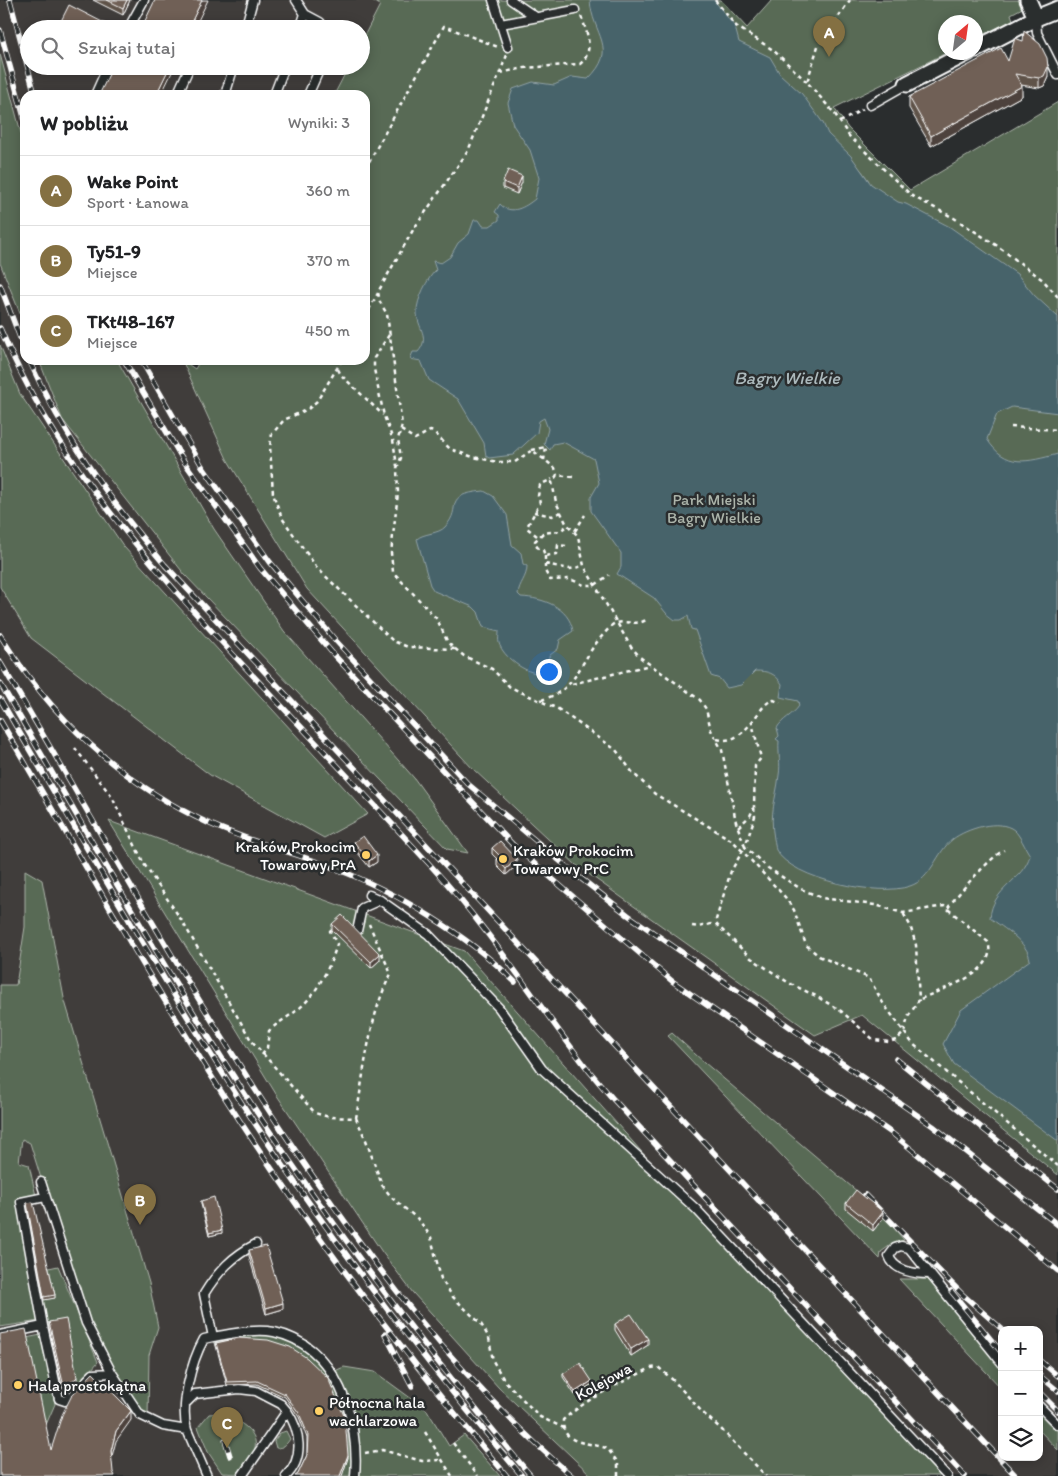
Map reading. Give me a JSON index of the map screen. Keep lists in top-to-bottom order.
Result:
{
  "streets": {
    "path": ["Kolejowa"]
  },
  "water": ["Bagry Wielkie"],
  "parks": ["Park Miejski Bagry Wielkie"],
  "places": [
    "Kraków Prokocim Towarowy PrA",
    "Kraków Prokocim Towarowy PrC",
    "Hala prostokątna",
    "Północna hala wachlarzowa"
  ],
  "north": "top right",
  "page": {
    "pins": ["A", "B", "C"],
    "search": "Szukaj tutaj",
    "heading": ["W pobliżu", "Wyniki: 3"],
    "list": [
      {
        "mark": "A",
        "name": "Wake Point",
        "note": "Sport · Łanowa",
        "value": "360 m"
      },
      {
        "mark": "B",
        "name": "Ty51-9",
        "note": "Miejsce",
        "value": "370 m"
      },
      {
        "mark": "C",
        "name": "TKt48-167",
        "note": "Miejsce",
        "value": "450 m"
      }
    ],
    "map_buttons": ["+", "−"]
  }
}
